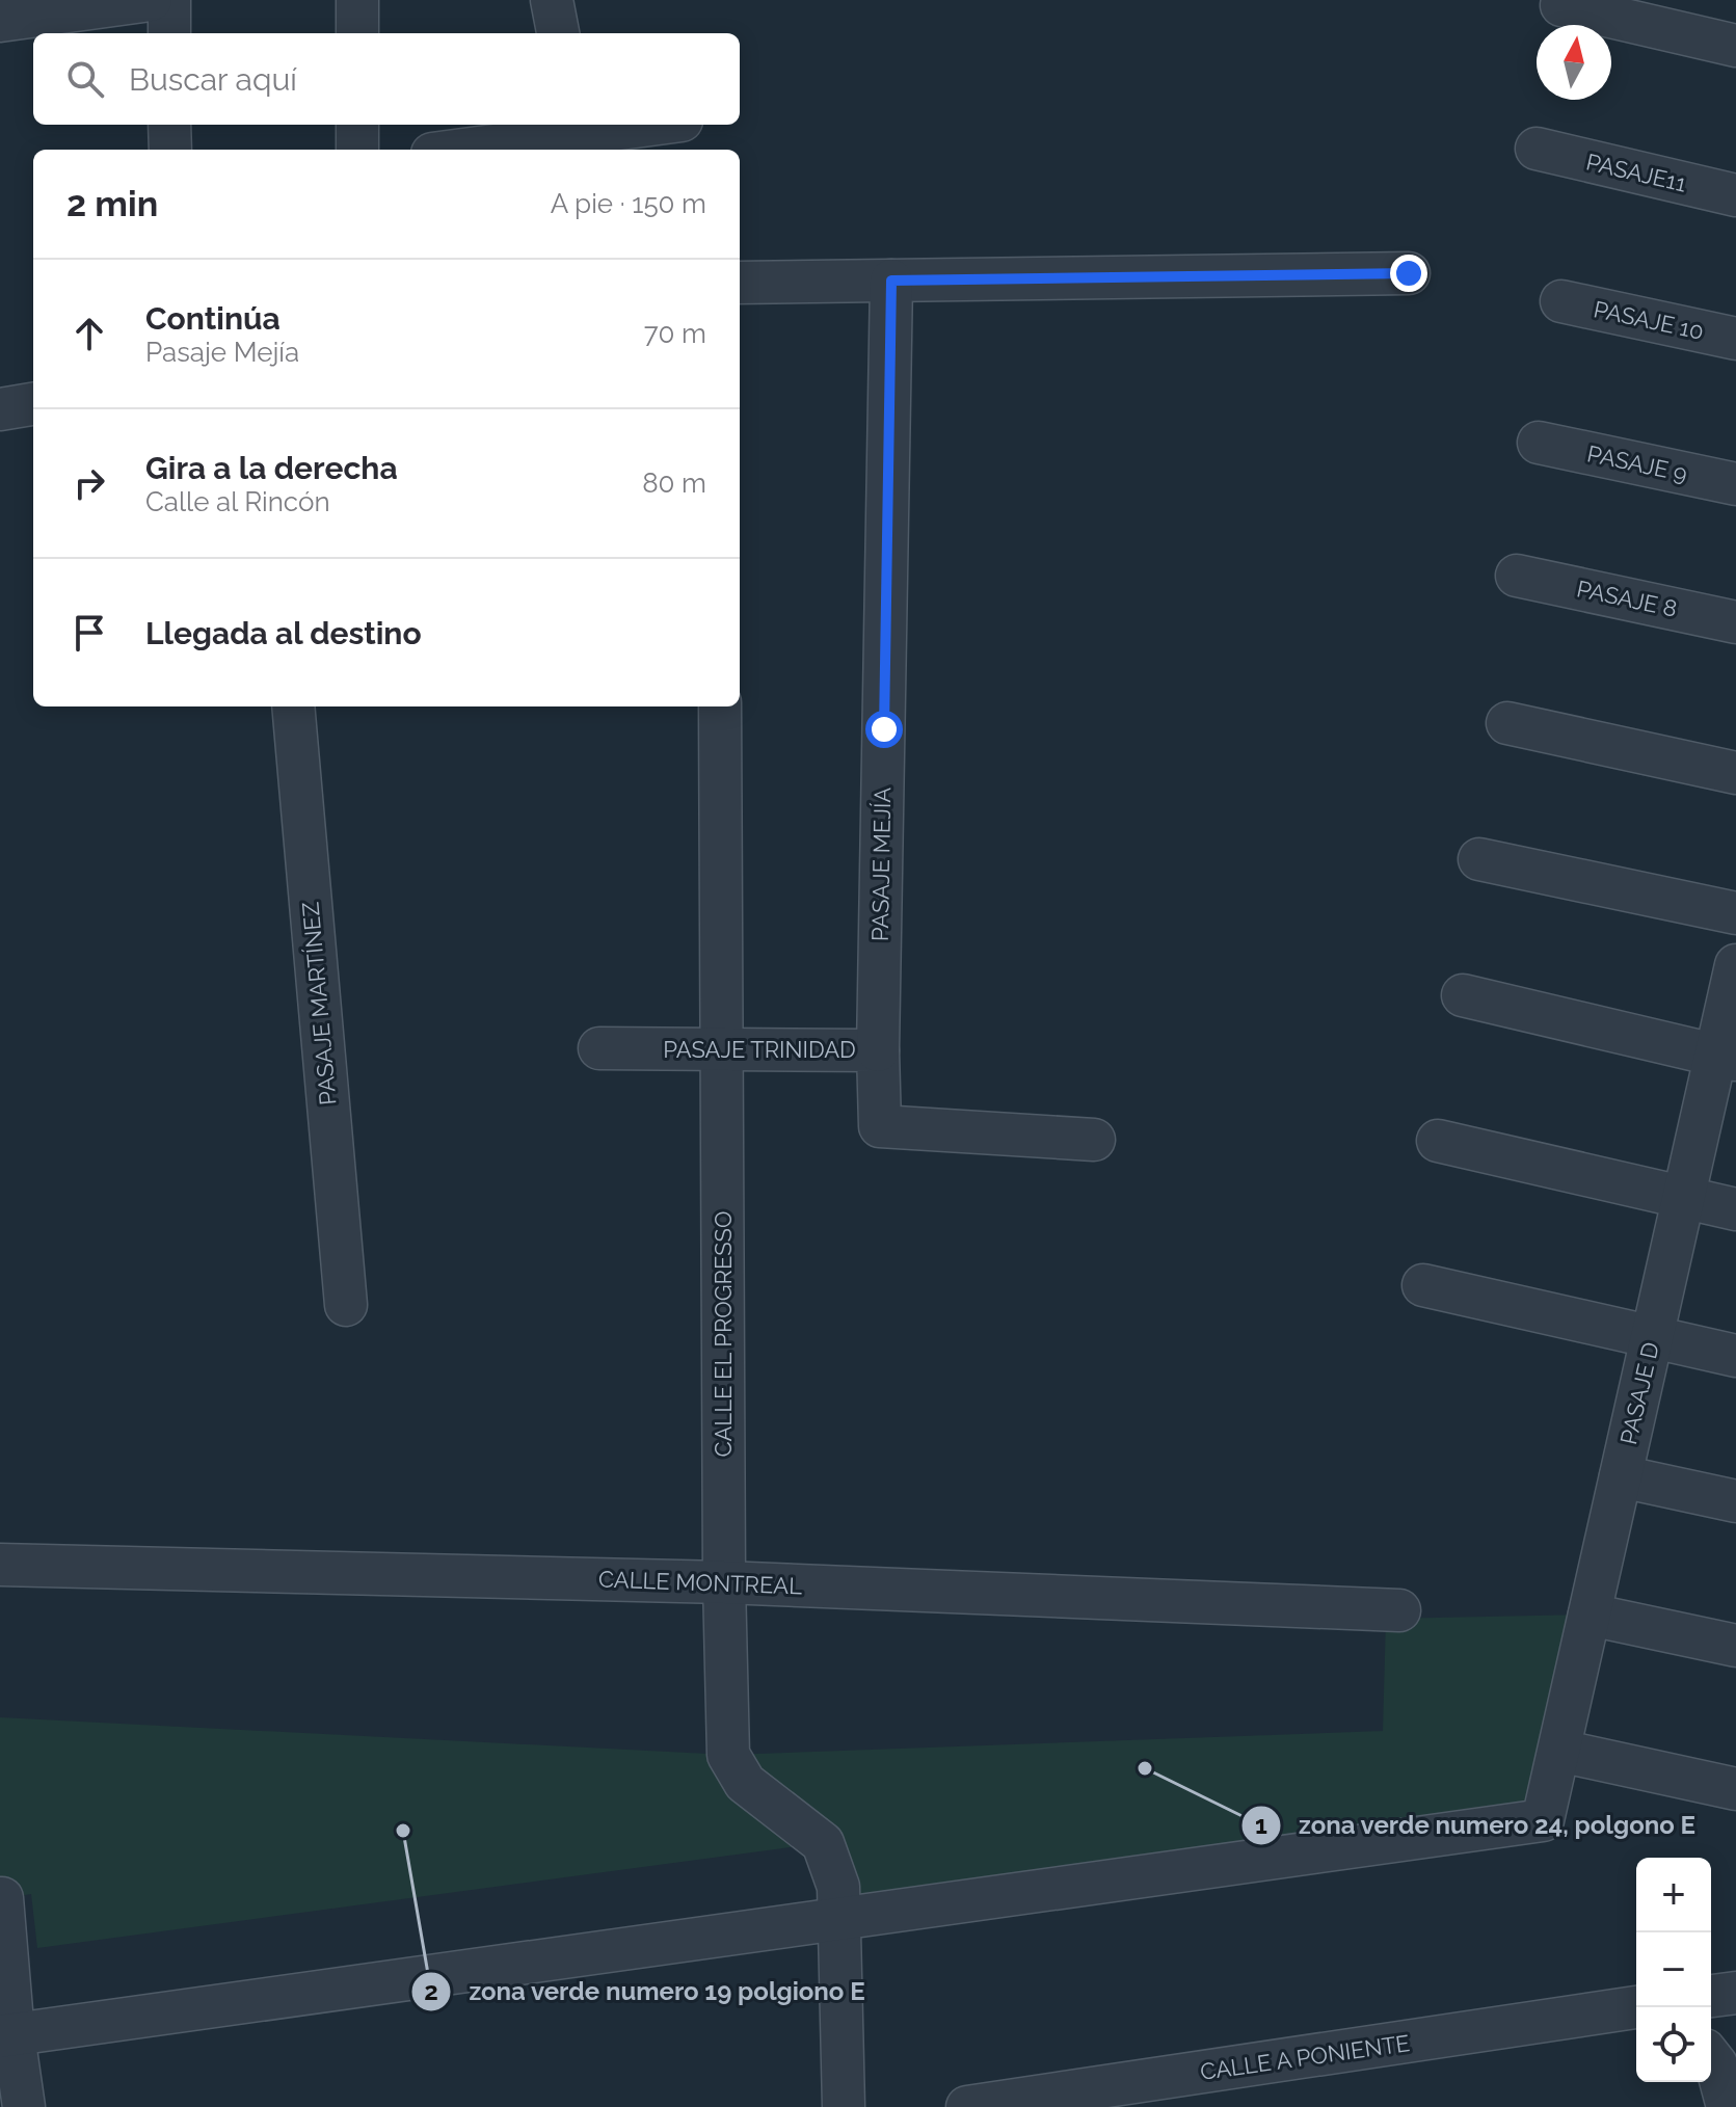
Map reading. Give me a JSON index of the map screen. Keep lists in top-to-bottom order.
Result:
{
  "streets": {
    "street": [
      "PASAJE11",
      "PASAJE 10",
      "PASAJE 9",
      "PASAJE 8",
      "PASAJE MEJÍA",
      "PASAJE MARTÍNEZ",
      "PASAJE TRINIDAD",
      "CALLE EL PROGRESSO",
      "PASAJE D",
      "CALLE MONTREAL",
      "CALLE A PONIENTE"
    ]
  },
  "crossings": [
    ["PASAJE MEJÍA", "PASAJE TRINIDAD"],
    ["PASAJE TRINIDAD", "CALLE EL PROGRESSO"],
    ["CALLE EL PROGRESSO", "PASAJE D"],
    ["CALLE EL PROGRESSO", "CALLE MONTREAL"]
  ],
  "places": ["zona verde numero 24, polgono E", "zona verde numero 19 polgiono E"],
  "north": "top",
  "page": {
    "search": "Buscar aquí",
    "heading": ["2 min", "A pie · 150 m"],
    "list": [
      ["Continúa", "Pasaje Mejía", "70 m"],
      ["Gira a la derecha", "Calle al Rincón", "80 m"],
      "Llegada al destino"
    ],
    "map_buttons": ["+", "−"]
  }
}
